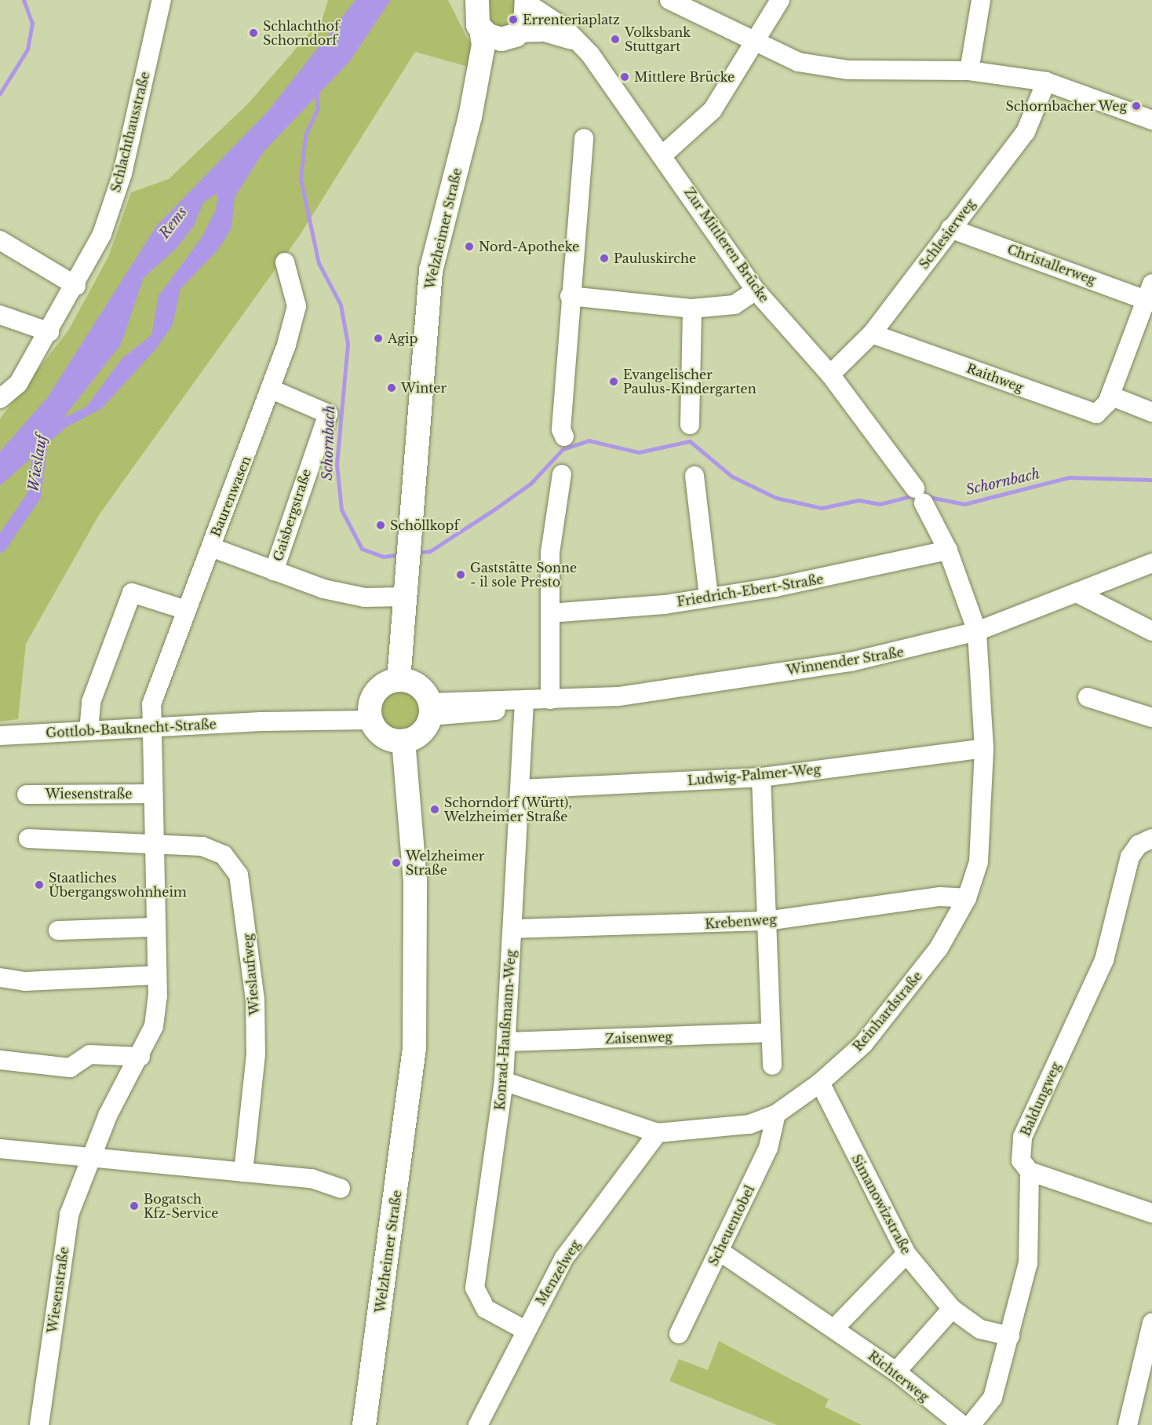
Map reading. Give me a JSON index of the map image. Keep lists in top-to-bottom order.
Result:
{
  "streets": {
    "main road": ["Welzheimer Straße"],
    "street": [
      "Schlachthausstraße",
      "Schlesierweg",
      "Zur Mittleren Brücke",
      "Christallerweg",
      "Raithweg",
      "Baurenwasen",
      "Gaisbergstraße",
      "Friedrich-Ebert-Straße",
      "Winnender Straße",
      "Gottlob-Bauknecht-Straße",
      "Ludwig-Palmer-Weg",
      "Wiesenstraße",
      "Krebenweg",
      "Wieslaufweg",
      "Reinhardstraße",
      "Konrad-Haußmann-Weg",
      "Zaisenweg",
      "Baldungweg",
      "Simanowizstraße",
      "Scheuentobel",
      "Menzelweg",
      "Richterweg"
    ]
  },
  "crossings": [
    ["Welzheimer Straße", "Zur Mittleren Brücke"],
    ["Welzheimer Straße", "Gaisbergstraße"],
    ["Welzheimer Straße", "Winnender Straße"],
    ["Welzheimer Straße", "Gottlob-Bauknecht-Straße"],
    ["Schlesierweg", "Zur Mittleren Brücke"],
    ["Schlesierweg", "Christallerweg"],
    ["Schlesierweg", "Raithweg"],
    ["Zur Mittleren Brücke", "Friedrich-Ebert-Straße"],
    ["Zur Mittleren Brücke", "Winnender Straße"],
    ["Zur Mittleren Brücke", "Reinhardstraße"],
    ["Christallerweg", "Raithweg"],
    ["Baurenwasen", "Gaisbergstraße"],
    ["Baurenwasen", "Gottlob-Bauknecht-Straße"],
    ["Baurenwasen", "Wiesenstraße"],
    ["Winnender Straße", "Gottlob-Bauknecht-Straße"],
    ["Winnender Straße", "Reinhardstraße"],
    ["Winnender Straße", "Konrad-Haußmann-Weg"],
    ["Gottlob-Bauknecht-Straße", "Wiesenstraße"],
    ["Ludwig-Palmer-Weg", "Reinhardstraße"],
    ["Ludwig-Palmer-Weg", "Konrad-Haußmann-Weg"],
    ["Wiesenstraße", "Wieslaufweg"],
    ["Krebenweg", "Reinhardstraße"],
    ["Krebenweg", "Konrad-Haußmann-Weg"],
    ["Reinhardstraße", "Konrad-Haußmann-Weg"],
    ["Reinhardstraße", "Simanowizstraße"],
    ["Reinhardstraße", "Scheuentobel"],
    ["Reinhardstraße", "Menzelweg"],
    ["Konrad-Haußmann-Weg", "Zaisenweg"],
    ["Konrad-Haußmann-Weg", "Menzelweg"],
    ["Baldungweg", "Simanowizstraße"],
    ["Scheuentobel", "Richterweg"]
  ],
  "water": ["Rems", "Schornbach", "Wieslauf"],
  "places": [
    "Errenteriaplatz",
    "Schlachthof Schorndorf",
    "Volksbank Stuttgart",
    "Mittlere Brücke",
    "Schornbacher Weg",
    "Nord-Apotheke",
    "Pauluskirche",
    "Agip",
    "Evangelischer Paulus-Kindergarten",
    "Winter",
    "Schöllkopf",
    "Gaststätte Sonne - il sole Presto",
    "Schorndorf (Württ), Welzheimer Straße",
    "Welzheimer Straße",
    "Staatliches Übergangswohnheim",
    "Bogatsch Kfz-Service"
  ]
}
